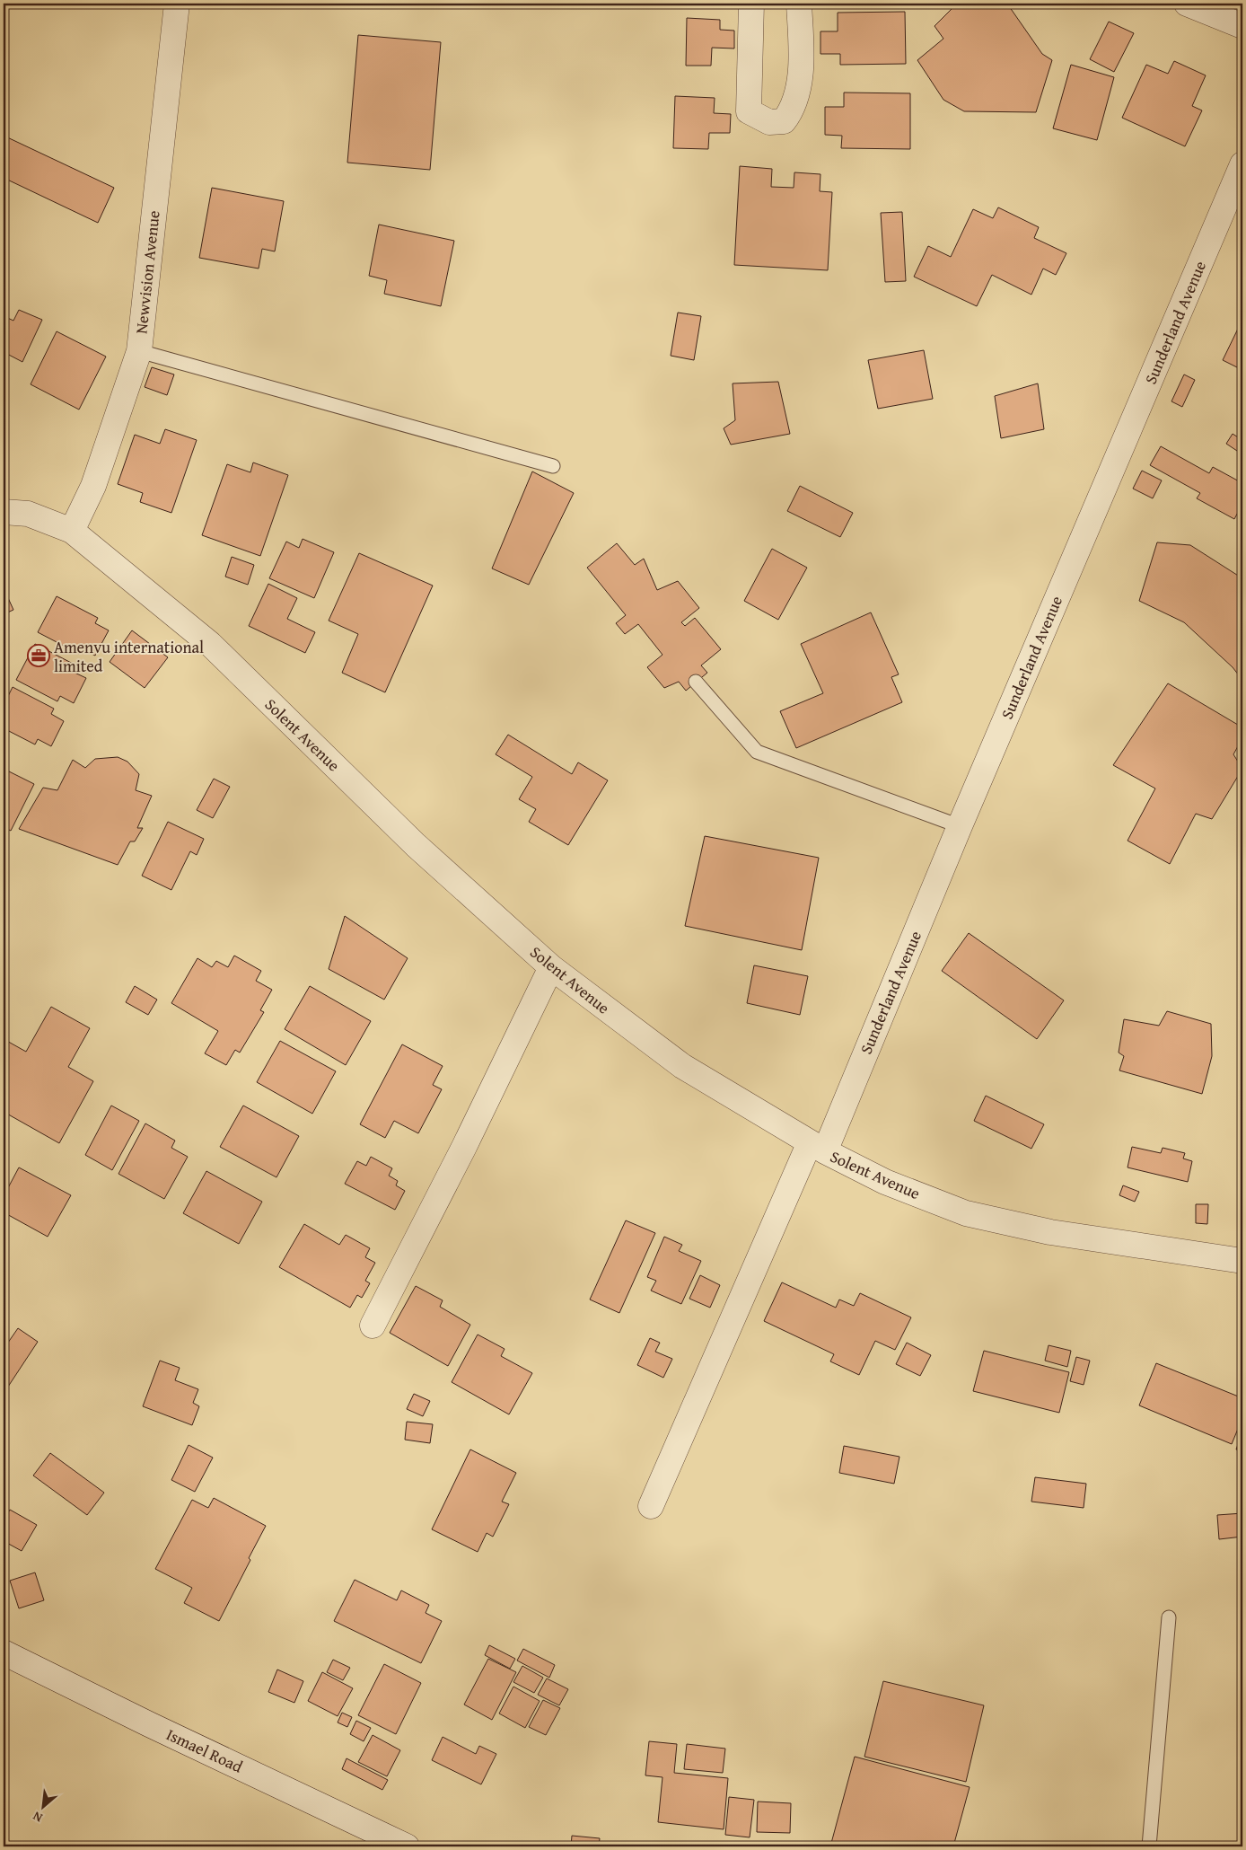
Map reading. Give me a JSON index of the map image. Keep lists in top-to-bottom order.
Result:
{
  "streets": {
    "street": [
      "Newvision Avenue",
      "Sunderland Avenue",
      "Solent Avenue",
      "Ismael Road"
    ]
  },
  "crossings": [
    ["Newvision Avenue", "Solent Avenue"],
    ["Sunderland Avenue", "Solent Avenue"]
  ],
  "places": {
    "office": ["Amenvu international limited"]
  },
  "north": "bottom left"
}
